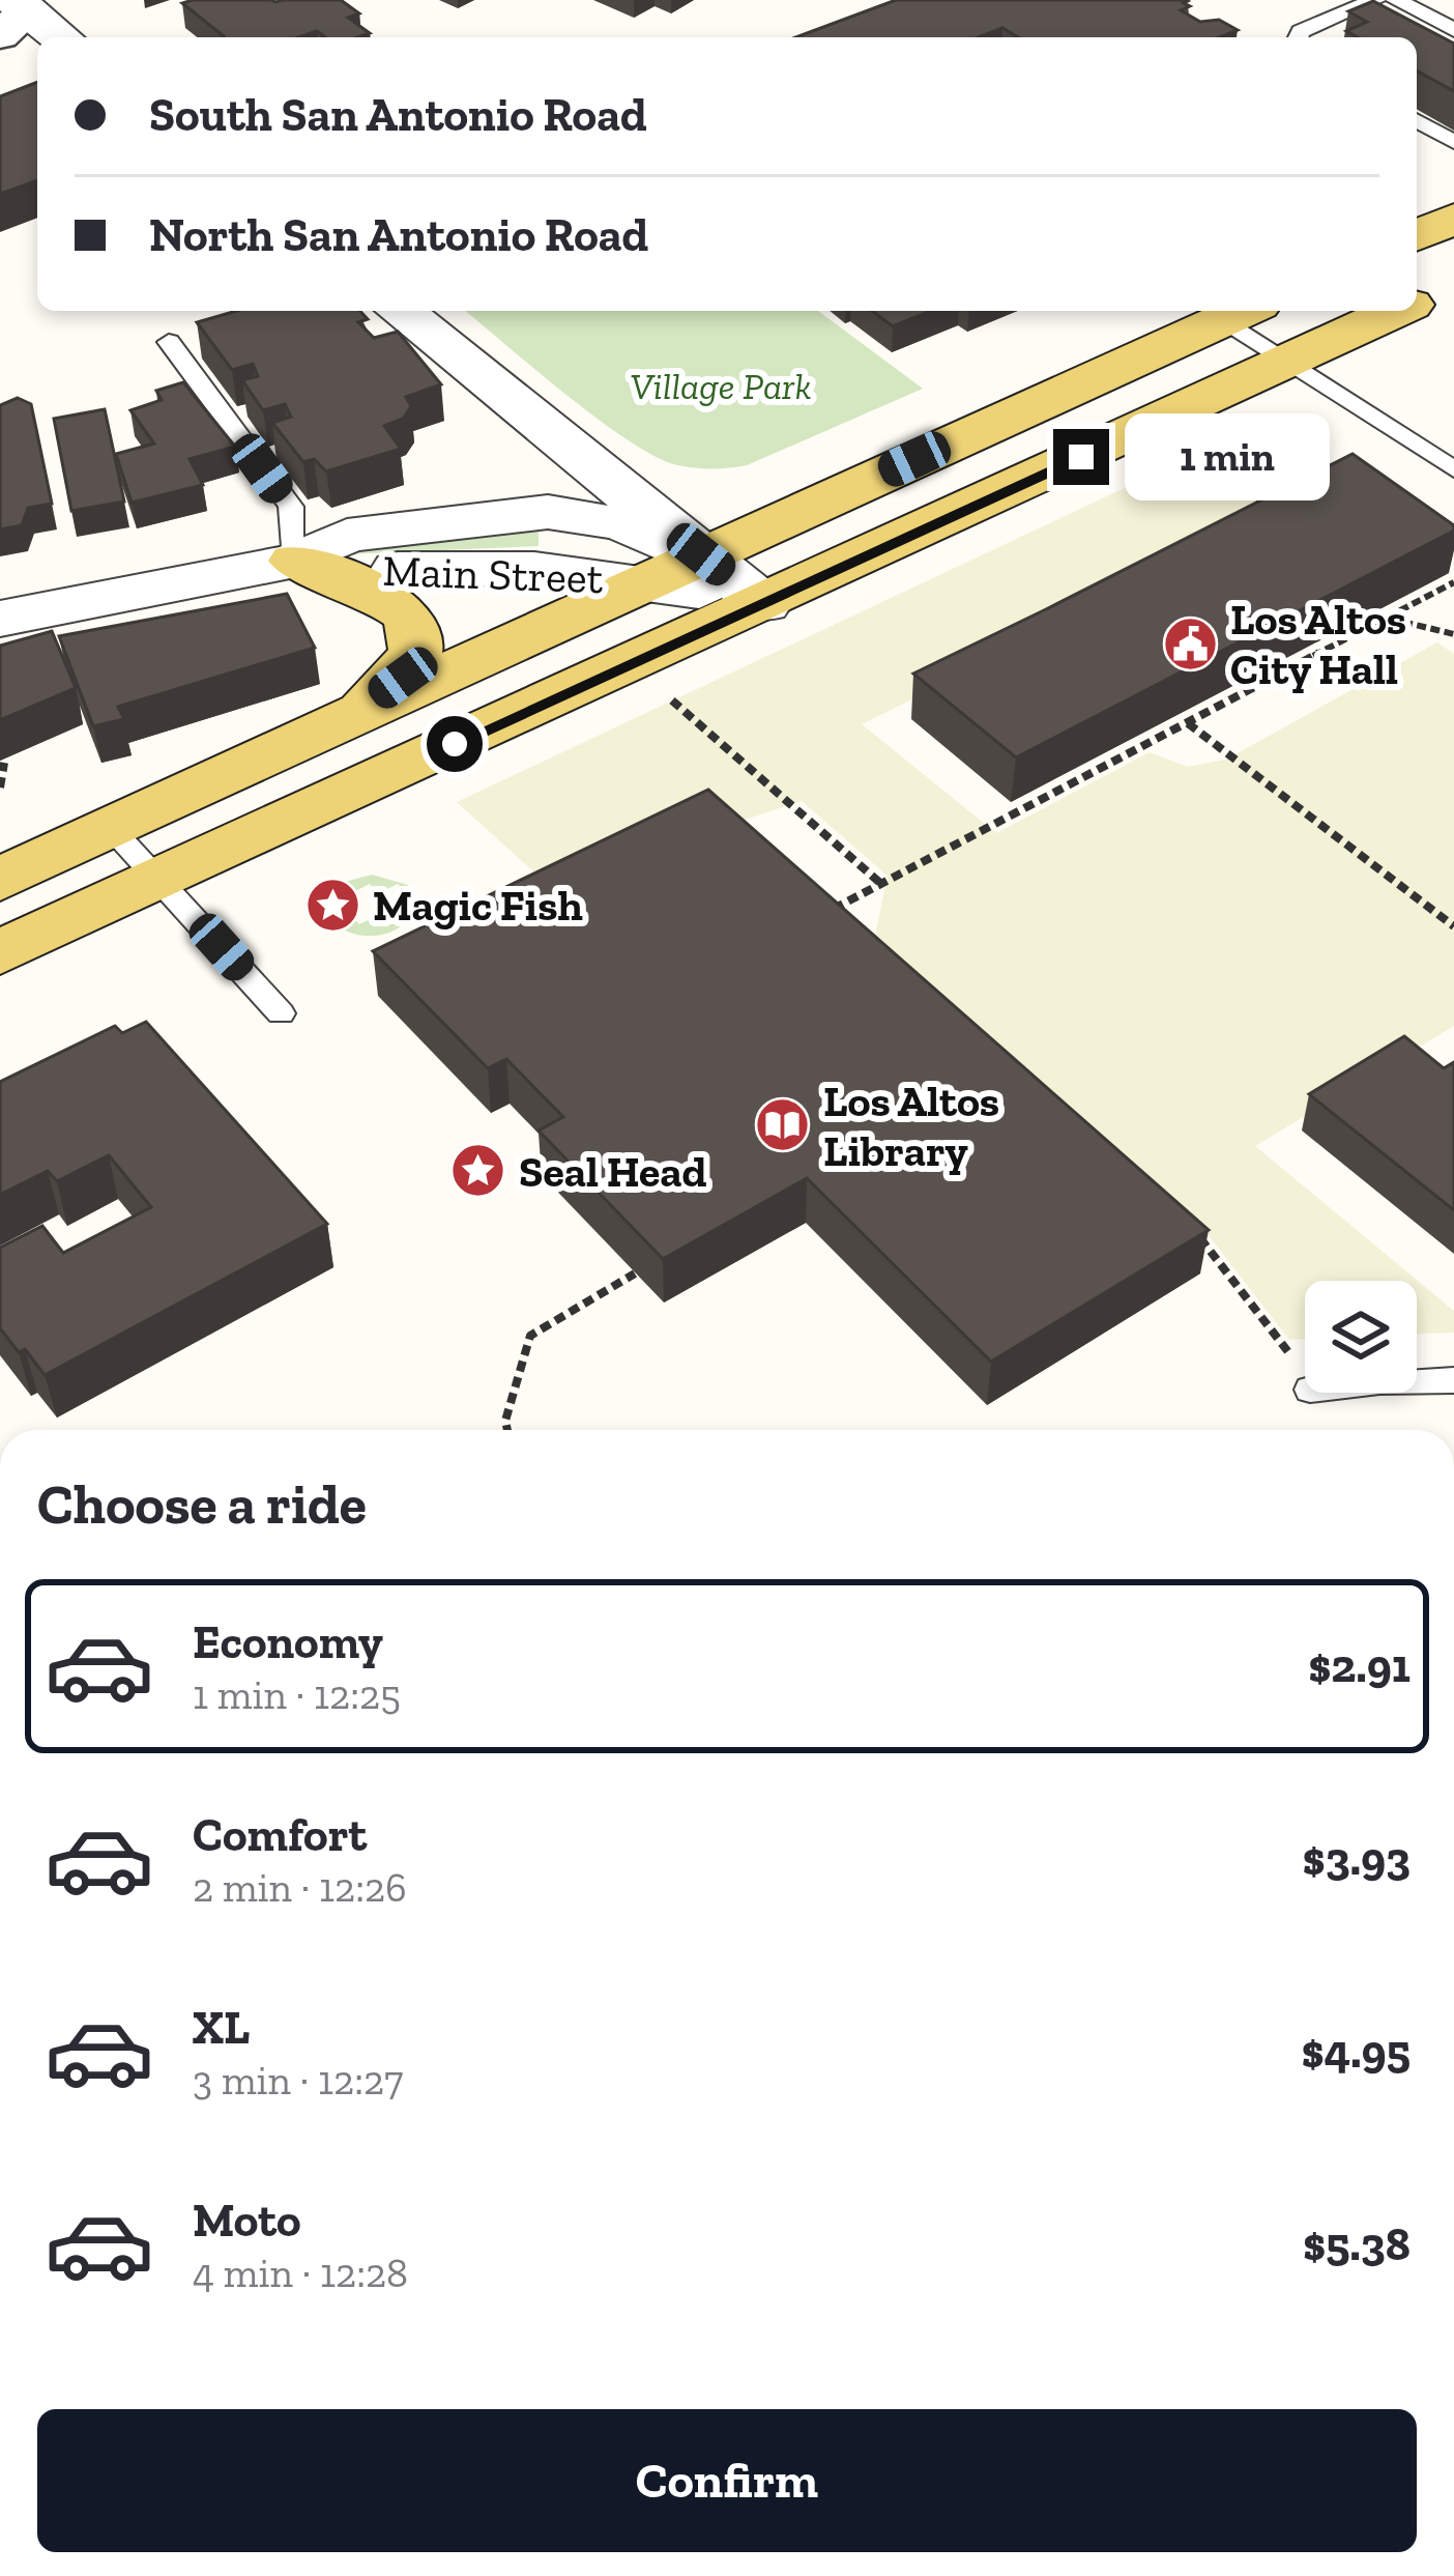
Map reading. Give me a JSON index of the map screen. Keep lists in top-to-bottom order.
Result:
{
  "streets": {
    "street": ["Main Street"]
  },
  "parks": ["Village Park"],
  "places": {
    "public building": ["Los Altos City Hall"],
    "place": ["Magic Fish", "Seal Head"],
    "library": ["Los Altos Library"]
  },
  "page": {
    "banner": ["South San Antonio Road", "North San Antonio Road"],
    "bubble": "1 min",
    "heading": "Choose a ride",
    "list": [
      {
        "name": "Economy",
        "note": "1 min · 12:25",
        "value": "$2.91"
      },
      {
        "name": "Comfort",
        "note": "2 min · 12:26",
        "value": "$3.93"
      },
      {
        "name": "XL",
        "note": "3 min · 12:27",
        "value": "$4.95"
      },
      {
        "name": "Moto",
        "note": "4 min · 12:28",
        "value": "$5.38"
      }
    ],
    "buttons": "Confirm"
  }
}
